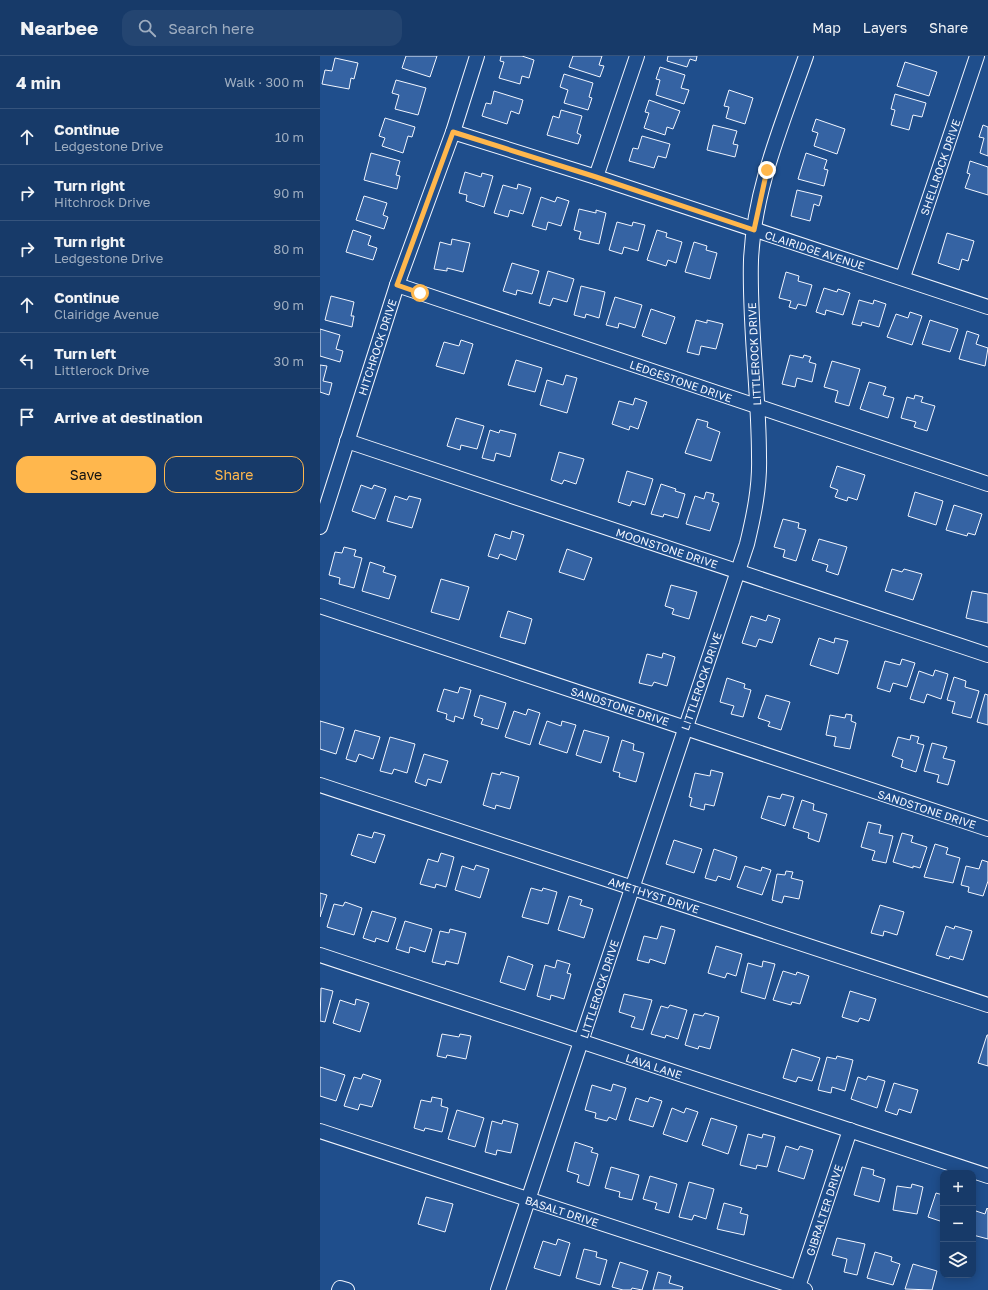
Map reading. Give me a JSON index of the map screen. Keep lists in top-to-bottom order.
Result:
{
  "streets": {
    "street": [
      "SHELLROCK DRIVE",
      "CLAIRIDGE AVENUE",
      "HITCHROCK DRIVE",
      "LITTLEROCK DRIVE",
      "LEDGESTONE DRIVE",
      "MOONSTONE DRIVE",
      "SANDSTONE DRIVE",
      "AMETHYST DRIVE",
      "LAVA LANE",
      "GIBRALTER DRIVE",
      "BASALT DRIVE"
    ]
  },
  "crossings": [
    ["SHELLROCK DRIVE", "CLAIRIDGE AVENUE"],
    ["CLAIRIDGE AVENUE", "LITTLEROCK DRIVE"],
    ["HITCHROCK DRIVE", "LEDGESTONE DRIVE"],
    ["HITCHROCK DRIVE", "MOONSTONE DRIVE"],
    ["LITTLEROCK DRIVE", "LEDGESTONE DRIVE"],
    ["LITTLEROCK DRIVE", "MOONSTONE DRIVE"],
    ["LITTLEROCK DRIVE", "SANDSTONE DRIVE"],
    ["LITTLEROCK DRIVE", "AMETHYST DRIVE"],
    ["LITTLEROCK DRIVE", "LAVA LANE"],
    ["LITTLEROCK DRIVE", "BASALT DRIVE"],
    ["LAVA LANE", "GIBRALTER DRIVE"],
    ["GIBRALTER DRIVE", "BASALT DRIVE"]
  ],
  "page": {
    "header": "Nearbee",
    "search": "Search here",
    "nav": ["Map", "Layers", "Share"],
    "heading": ["4 min", "Walk · 300 m"],
    "list": [
      ["Continue", "Ledgestone Drive", "10 m"],
      ["Turn right", "Hitchrock Drive", "90 m"],
      ["Turn right", "Ledgestone Drive", "80 m"],
      ["Continue", "Clairidge Avenue", "90 m"],
      ["Turn left", "Littlerock Drive", "30 m"],
      "Arrive at destination"
    ],
    "buttons": ["Save", "Share"],
    "map_buttons": ["+", "−"]
  }
}
